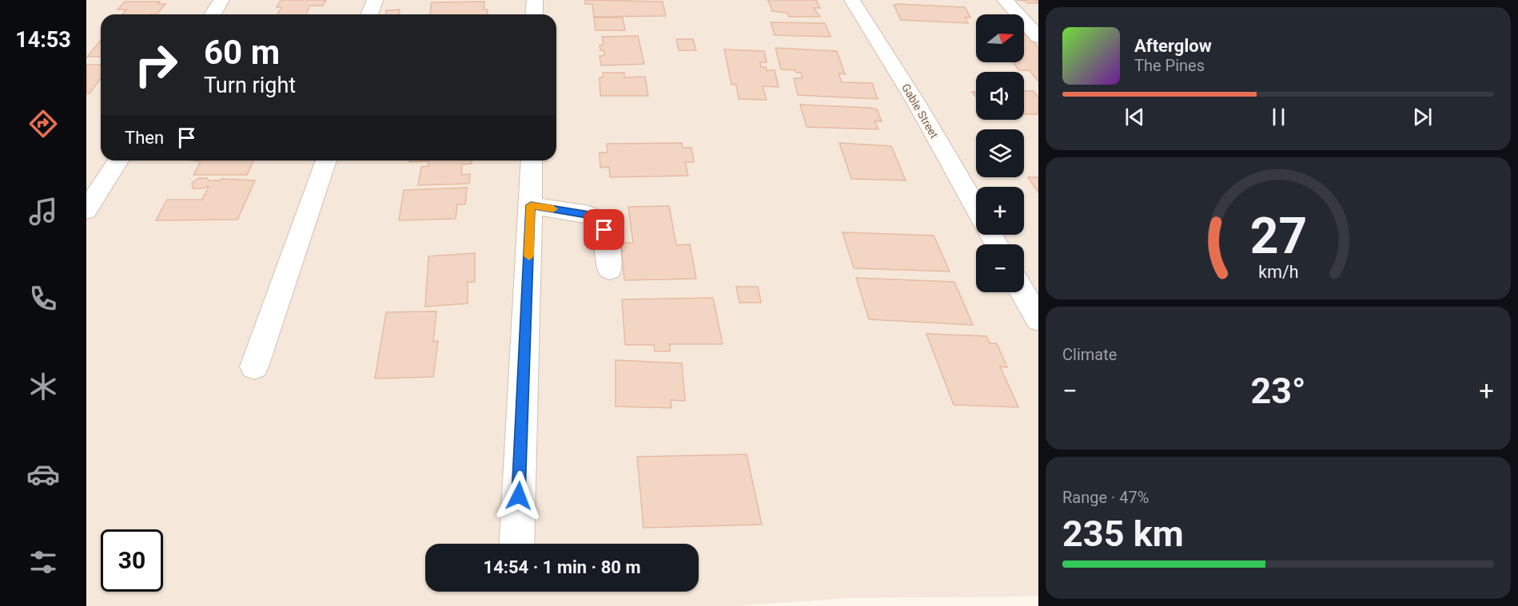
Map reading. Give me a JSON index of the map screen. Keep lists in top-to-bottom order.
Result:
{
  "streets": {
    "street": ["Gable Street"]
  },
  "north": "right",
  "page": {
    "tabs": "14:53",
    "map_buttons": ["+", "−"],
    "turn": ["60 m", "Turn right"],
    "song": ["Afterglow", "The Pines"],
    "then": "Then",
    "tile": [
      "Climate",
      ["Range · 47%", "235 km"]
    ],
    "heat": ["−", "23°", "+"],
    "limit": "30",
    "trip": "14:54 · 1 min · 80 m",
    "gauge": ["27", "km/h"]
  }
}
